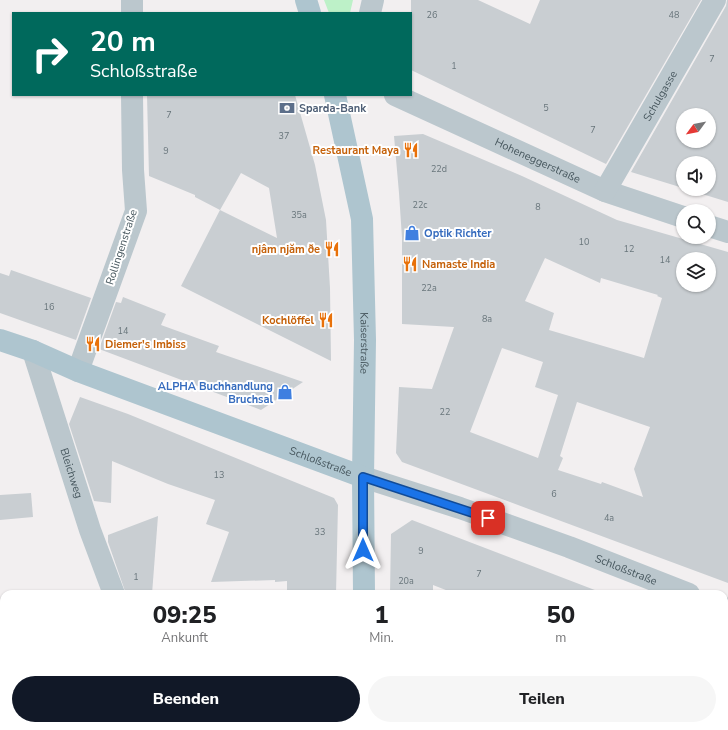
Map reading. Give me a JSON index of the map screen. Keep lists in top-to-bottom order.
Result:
{
  "streets": {
    "main road": ["Kaiserstraße", "Schloßstraße"],
    "street": [
      "Schulgasse",
      "Hoheneggerstraße",
      "Rollingenstraße",
      "Bleichweg"
    ]
  },
  "crossings": [
    ["Schulgasse", "Hoheneggerstraße"],
    ["Rollingenstraße", "Schloßstraße"],
    ["Kaiserstraße", "Schloßstraße"],
    ["Schloßstraße", "Bleichweg"]
  ],
  "places": {
    "bank": ["Sparda-Bank"],
    "restaurant": [
      "Restaurant Maya",
      "njâm njăm ðe",
      "Namaste India",
      "Kochlöffel",
      "Diemer's Imbiss"
    ],
    "shop": ["Optik Richter", "ALPHA Buchhandlung Bruchsal"]
  },
  "house_numbers": [
    "26",
    "48",
    "7",
    "1",
    "5",
    "7",
    "7",
    "37",
    "9",
    "22d",
    "22c",
    "8",
    "35a",
    "10",
    "12",
    "14",
    "22a",
    "16",
    "8a",
    "14",
    "22",
    "13",
    "6",
    "4a",
    "33",
    "9",
    "7",
    "1",
    "20a"
  ],
  "north": "bottom left",
  "page": {
    "turn": ["20 m", "Schloßstraße"],
    "eta": [
      "09:25",
      "Ankunft",
      "1",
      "Min.",
      "50",
      "m"
    ],
    "buttons": ["Beenden", "Teilen"]
  }
}
